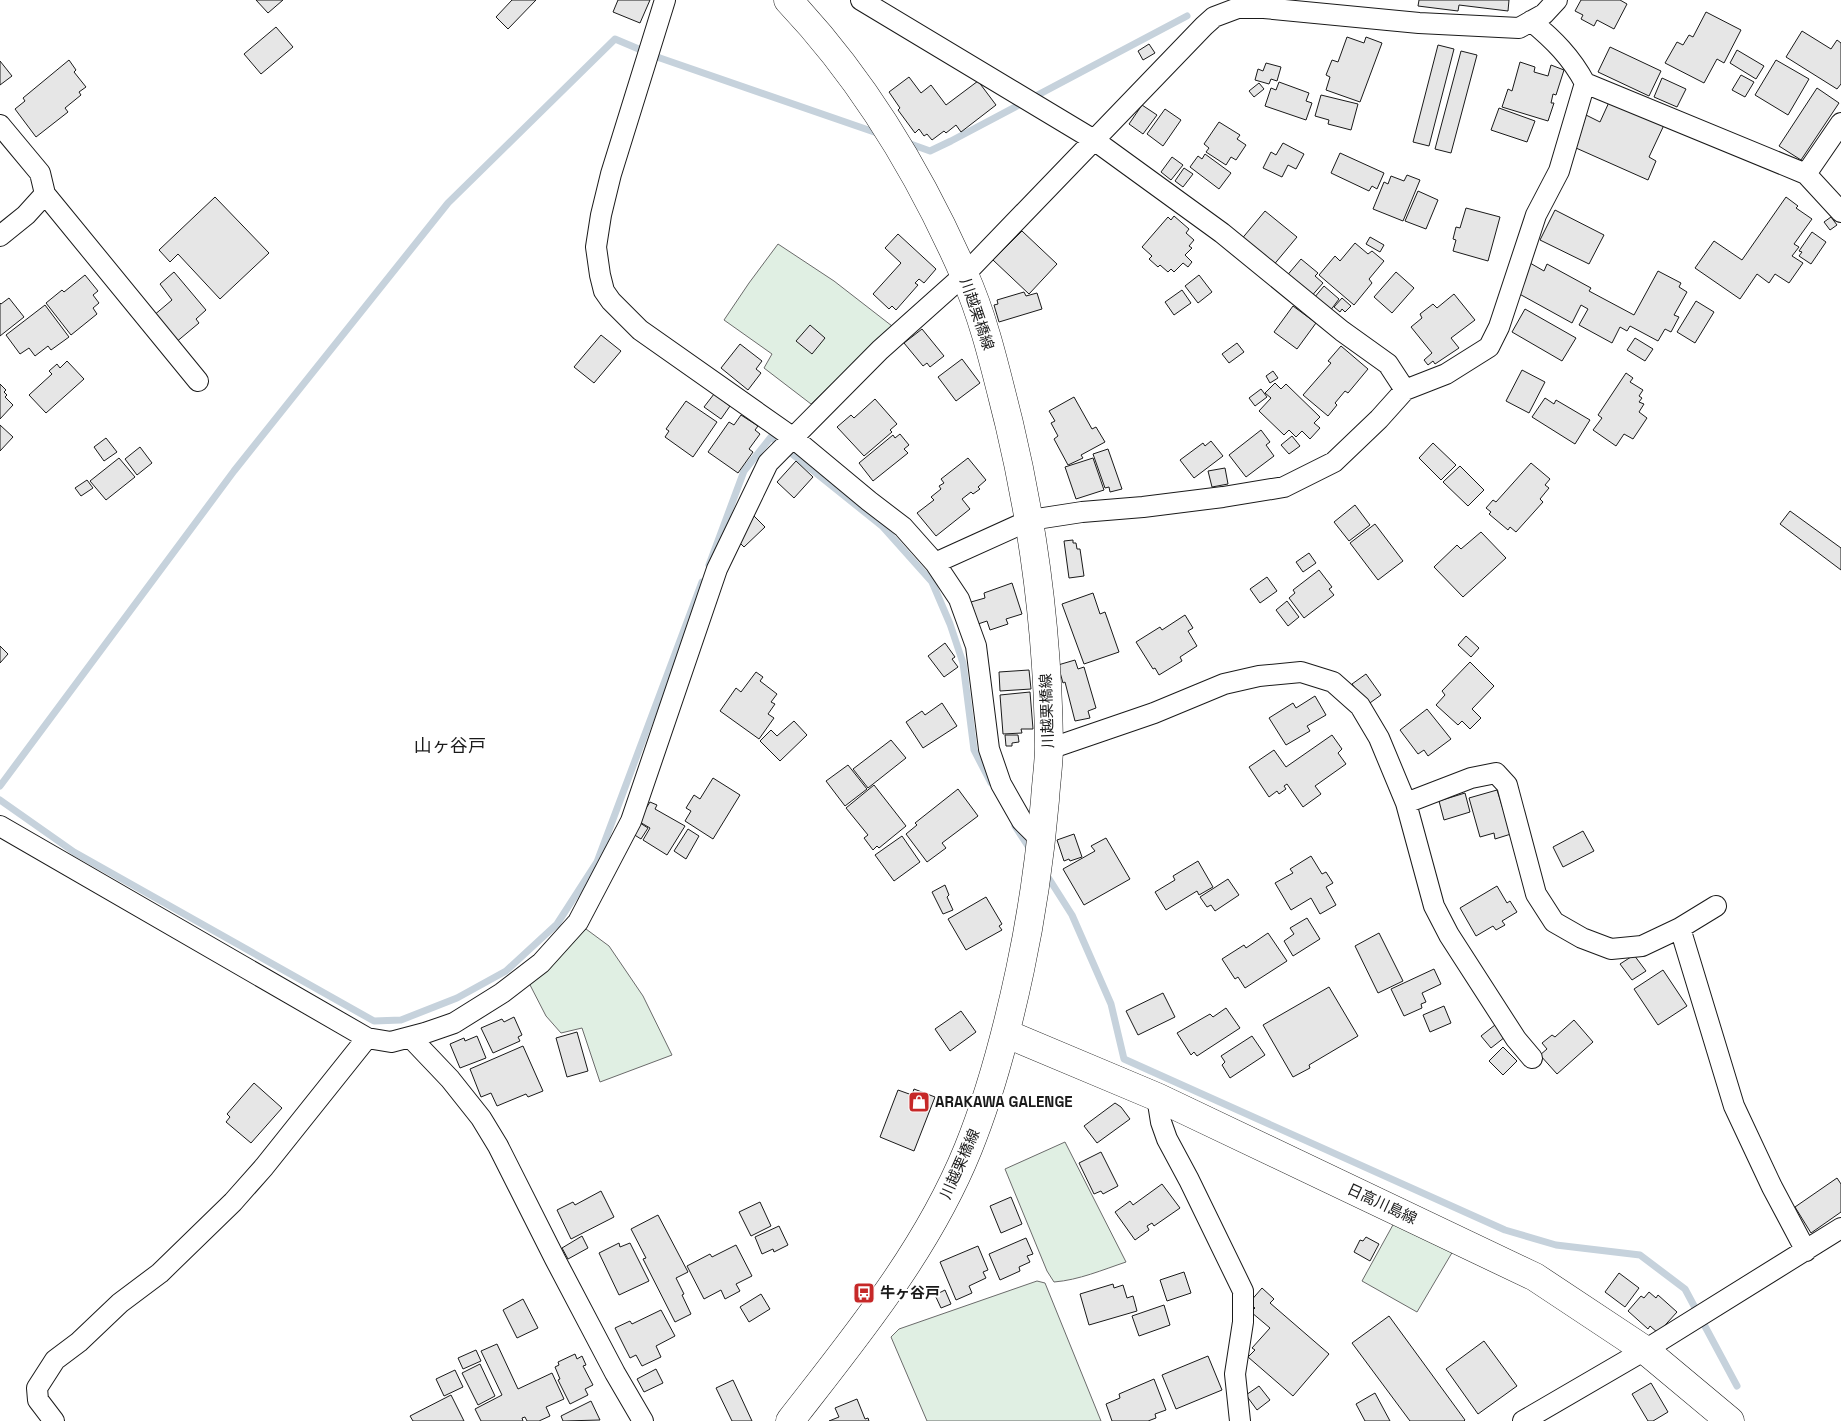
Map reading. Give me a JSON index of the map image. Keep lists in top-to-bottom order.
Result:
{
  "streets": {
    "main road": ["川越栗橋線", "日高川島線"]
  },
  "crossings": [
    ["川越栗橋線", "日高川島線"]
  ],
  "districts": ["山ヶ谷戸"],
  "places": {
    "shop": ["ARAKAWA GALENGE"],
    "bus stop": ["牛ヶ谷戸"]
  }
}
